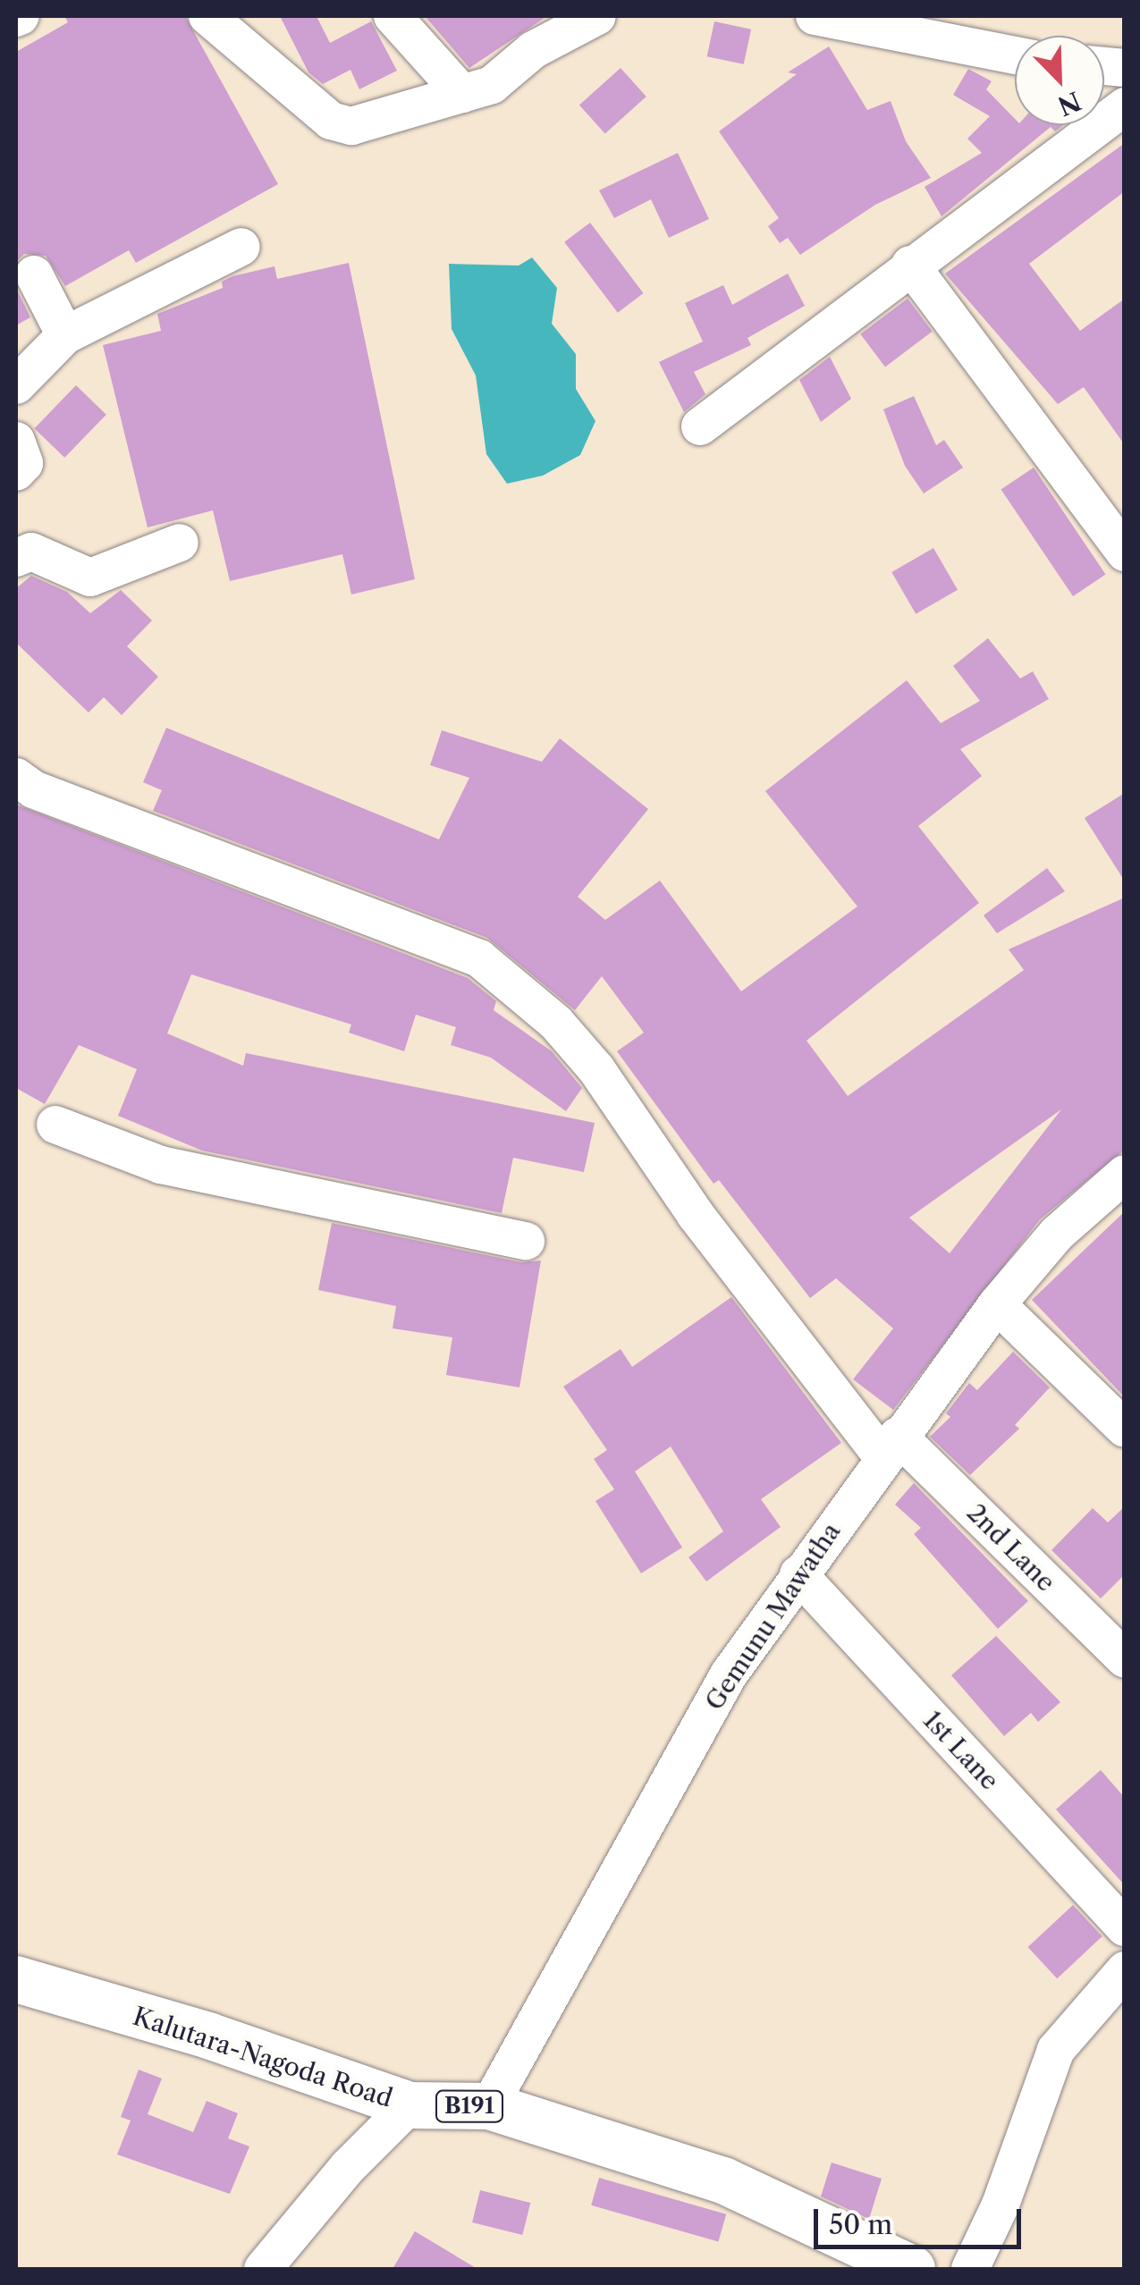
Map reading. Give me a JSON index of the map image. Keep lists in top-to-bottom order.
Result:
{
  "streets": {
    "main road": ["Kalutara-Nagoda Road", "B191"],
    "street": ["2nd Lane", "Gemunu Mawatha", "1st Lane"]
  },
  "crossings": [
    ["2nd Lane", "Gemunu Mawatha"],
    ["Gemunu Mawatha", "1st Lane"],
    ["Gemunu Mawatha", "Kalutara-Nagoda Road"]
  ],
  "scale_bar": "50 m",
  "north": "bottom right"
}
